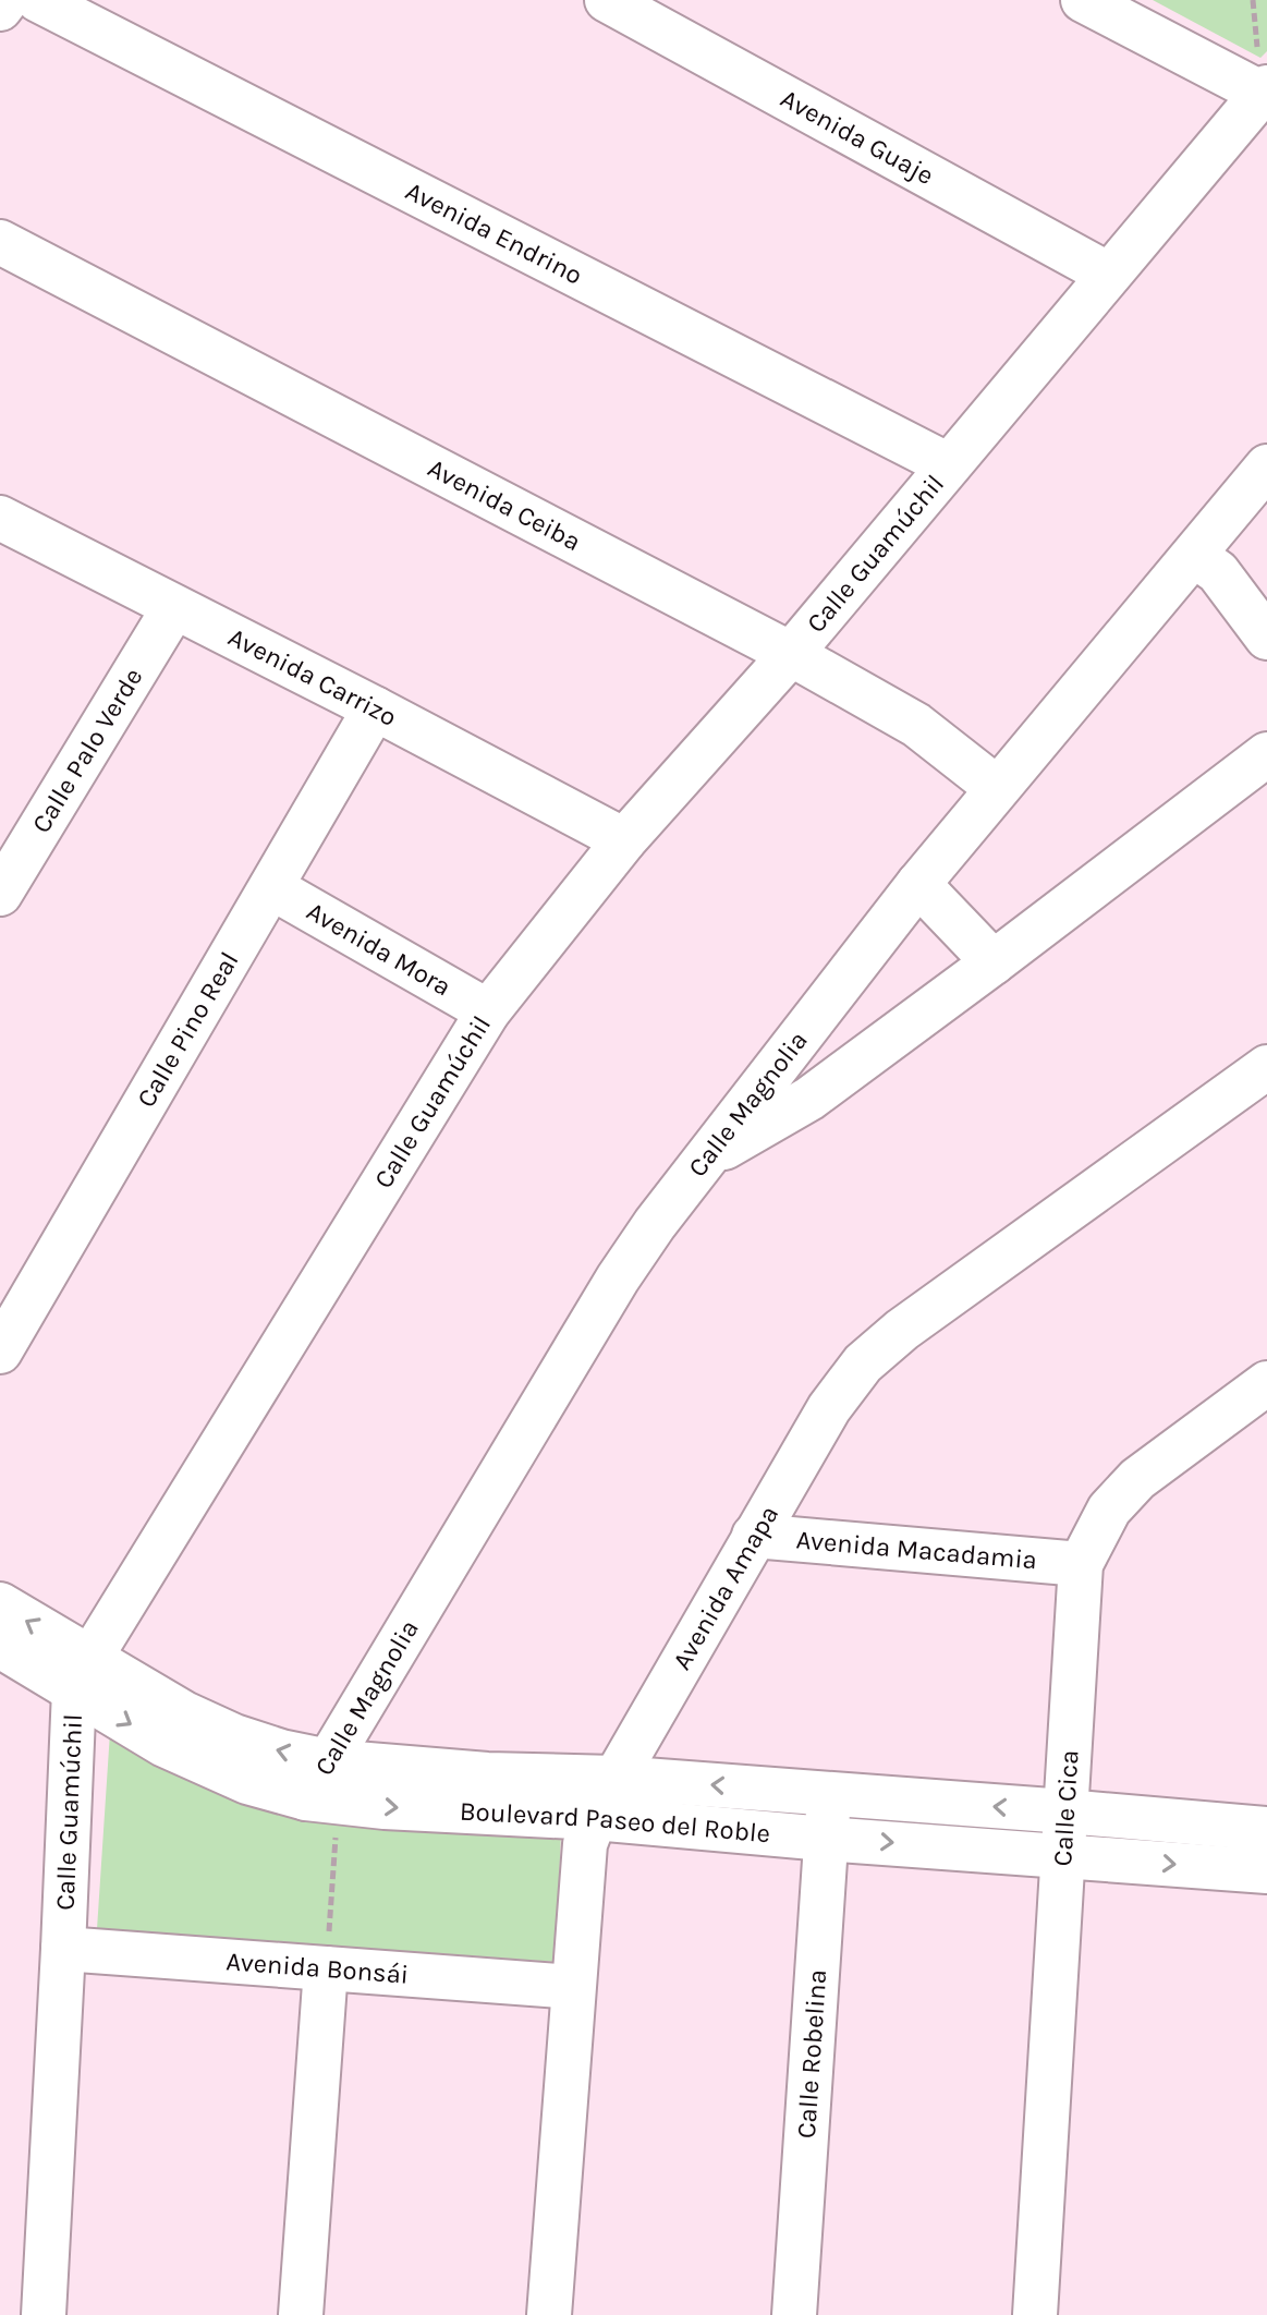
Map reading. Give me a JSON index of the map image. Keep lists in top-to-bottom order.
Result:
{
  "streets": {
    "street": [
      "Avenida Guaje",
      "Avenida Endrino",
      "Avenida Ceiba",
      "Calle Guamúchil",
      "Avenida Carrizo",
      "Calle Palo Verde",
      "Avenida Mora",
      "Calle Pino Real",
      "Calle Magnolia",
      "Avenida Macadamia",
      "Avenida Amapa",
      "Calle Cica",
      "Boulevard Paseo del Roble",
      "Avenida Bonsái",
      "Calle Robelina"
    ]
  },
  "crossings": [
    ["Avenida Guaje", "Calle Guamúchil"],
    ["Avenida Endrino", "Calle Guamúchil"],
    ["Avenida Ceiba", "Calle Guamúchil"],
    ["Avenida Ceiba", "Calle Magnolia"],
    ["Calle Guamúchil", "Avenida Carrizo"],
    ["Calle Guamúchil", "Avenida Mora"],
    ["Calle Guamúchil", "Boulevard Paseo del Roble"],
    ["Calle Guamúchil", "Avenida Bonsái"],
    ["Avenida Carrizo", "Calle Palo Verde"],
    ["Avenida Carrizo", "Calle Pino Real"],
    ["Avenida Mora", "Calle Pino Real"],
    ["Calle Magnolia", "Boulevard Paseo del Roble"],
    ["Avenida Macadamia", "Avenida Amapa"],
    ["Avenida Macadamia", "Calle Cica"],
    ["Avenida Amapa", "Boulevard Paseo del Roble"],
    ["Avenida Amapa", "Avenida Bonsái"],
    ["Calle Cica", "Boulevard Paseo del Roble"],
    ["Boulevard Paseo del Roble", "Calle Robelina"]
  ]
}
